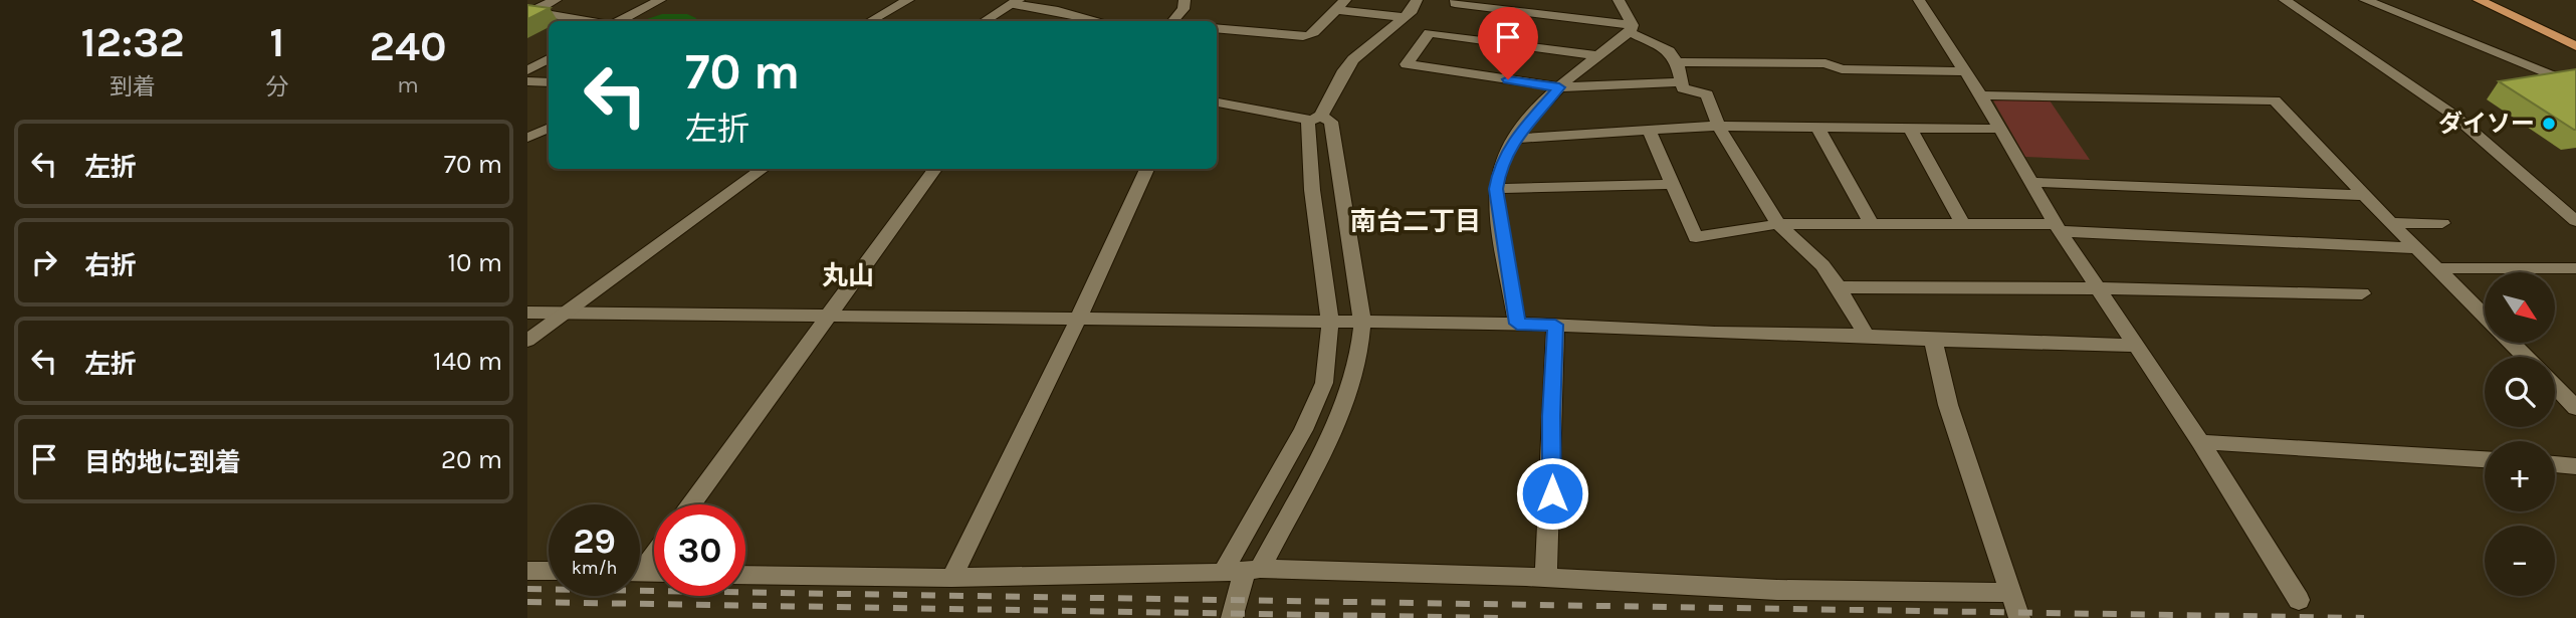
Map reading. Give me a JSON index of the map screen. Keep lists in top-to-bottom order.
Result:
{
  "districts": ["南台二丁目", "丸山"],
  "places": ["ダイソー"],
  "north": "bottom right",
  "page": {
    "eta": [
      "12:32",
      "到着",
      "1",
      "分",
      "240",
      "m"
    ],
    "turn": ["70 m", "左折"],
    "list": [
      {
        "name": "左折",
        "value": "70 m"
      },
      {
        "name": "右折",
        "value": "10 m"
      },
      {
        "name": "左折",
        "value": "140 m"
      },
      {
        "name": "目的地に到着",
        "value": "20 m"
      }
    ],
    "map_buttons": ["+", "−"],
    "speed": "29 km/h",
    "limit": "30"
  }
}
